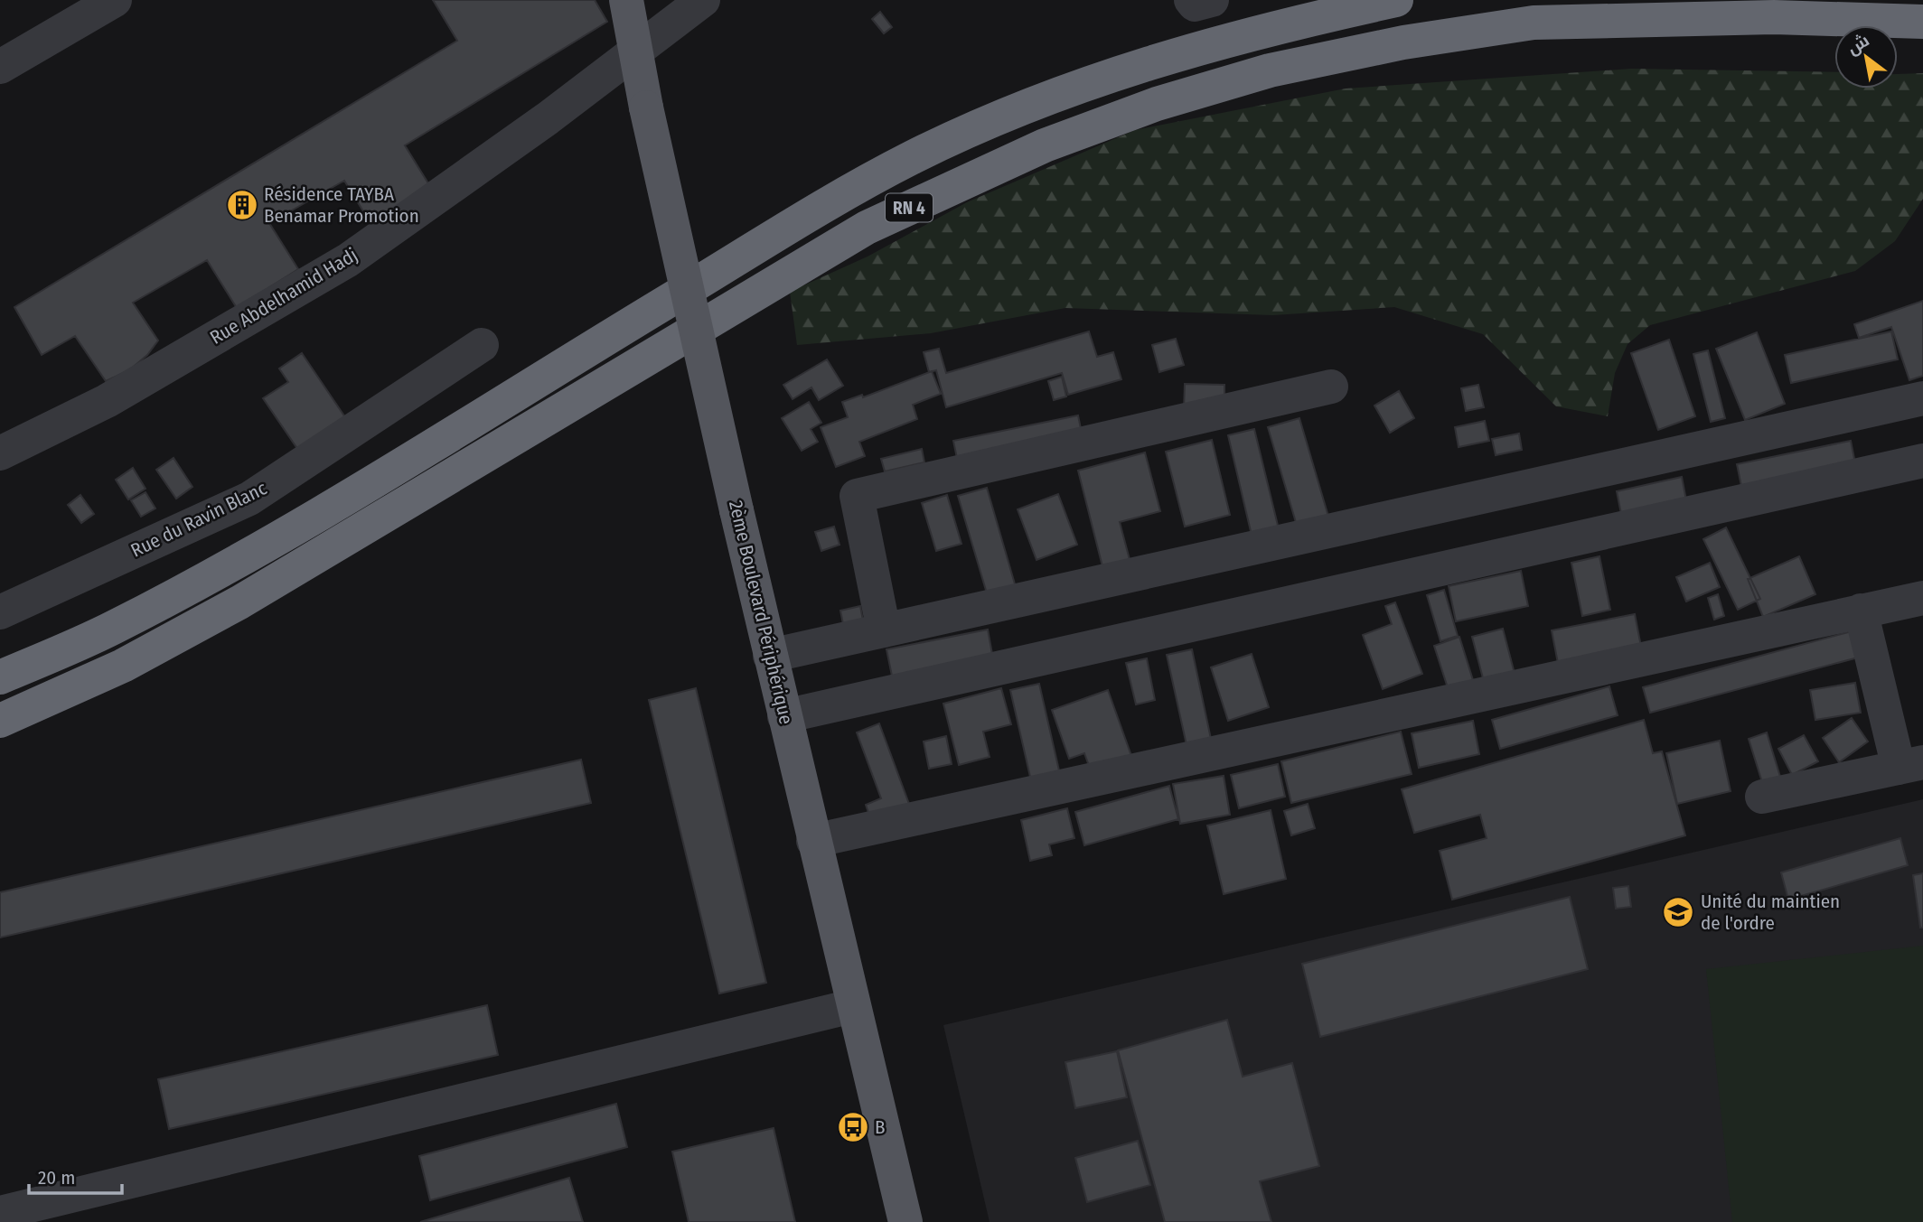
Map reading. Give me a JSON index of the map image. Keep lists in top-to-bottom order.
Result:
{
  "streets": {
    "highway": ["RN 4"],
    "main road": ["2ème Boulevard Périphérique"],
    "street": ["Rue Abdelhamid Hadj", "Rue du Ravin Blanc"]
  },
  "crossings": [
    ["Rue Abdelhamid Hadj", "2ème Boulevard Périphérique"]
  ],
  "places": {
    "building": ["Résidence TAYBA Benamar Promotion"],
    "school or university": ["Unité du maintien de l'ordre"],
    "bus stop": ["B"]
  },
  "scale_bar": "20 m",
  "north": "top left"
}
